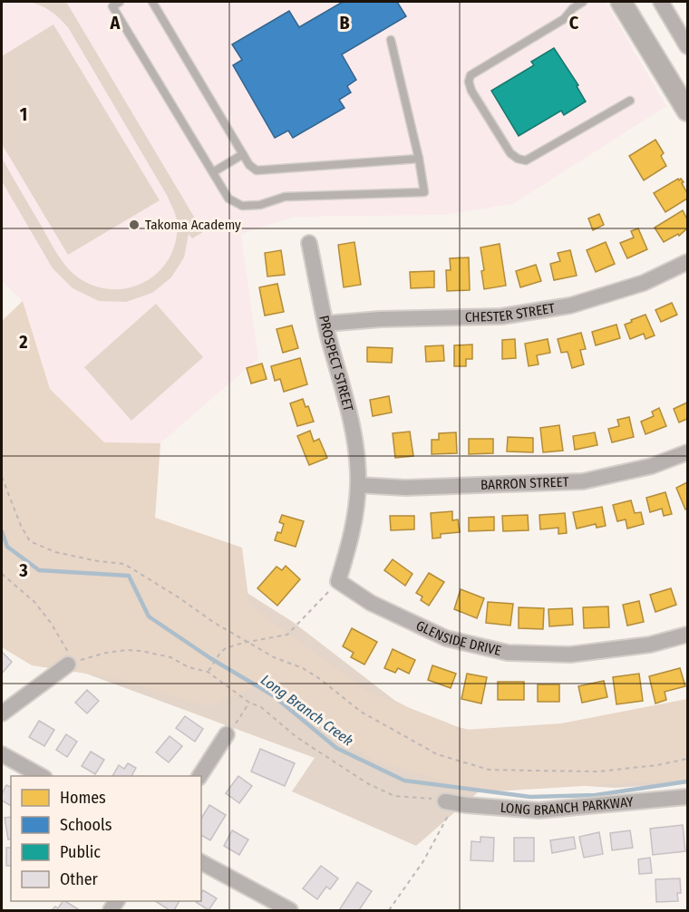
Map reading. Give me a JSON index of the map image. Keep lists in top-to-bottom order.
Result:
{
  "streets": {
    "street": [
      "CHESTER STREET",
      "PROSPECT STREET",
      "BARRON STREET",
      "GLENSIDE DRIVE",
      "LONG BRANCH PARKWAY"
    ]
  },
  "crossings": [
    ["CHESTER STREET", "PROSPECT STREET"],
    ["PROSPECT STREET", "BARRON STREET"]
  ],
  "water": ["Long Branch Creek"],
  "places": ["Takoma Academy"],
  "legend": [
    "Homes",
    "Schools",
    "Public",
    "Other"
  ],
  "grid": {
    "columns": ["A", "B", "C"],
    "rows": ["1", "2", "3"]
  }
}
